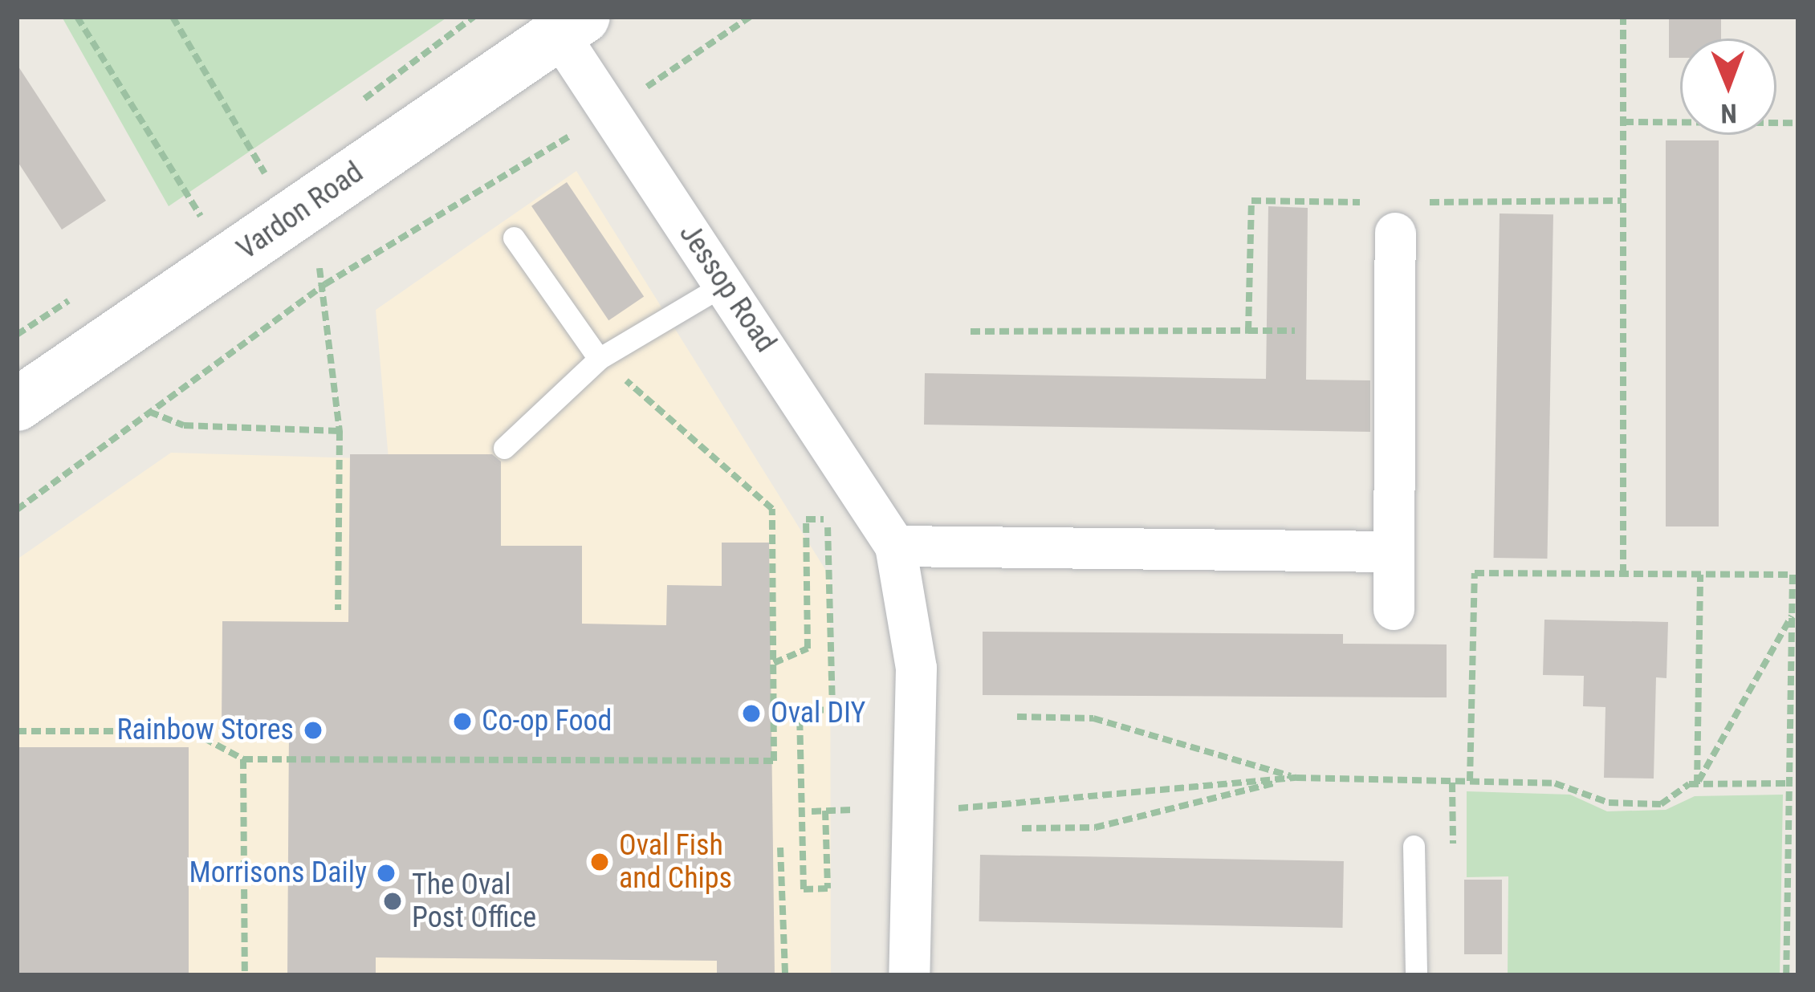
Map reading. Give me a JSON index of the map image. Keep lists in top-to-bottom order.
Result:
{
  "streets": {
    "street": ["Vardon Road", "Jessop Road"]
  },
  "crossings": [
    ["Vardon Road", "Jessop Road"]
  ],
  "places": [
    "Oval DIY",
    "Co-op Food",
    "Rainbow Stores",
    "Oval Fish and Chips",
    "Morrisons Daily",
    "The Oval Post Office"
  ],
  "north": "bottom"
}
